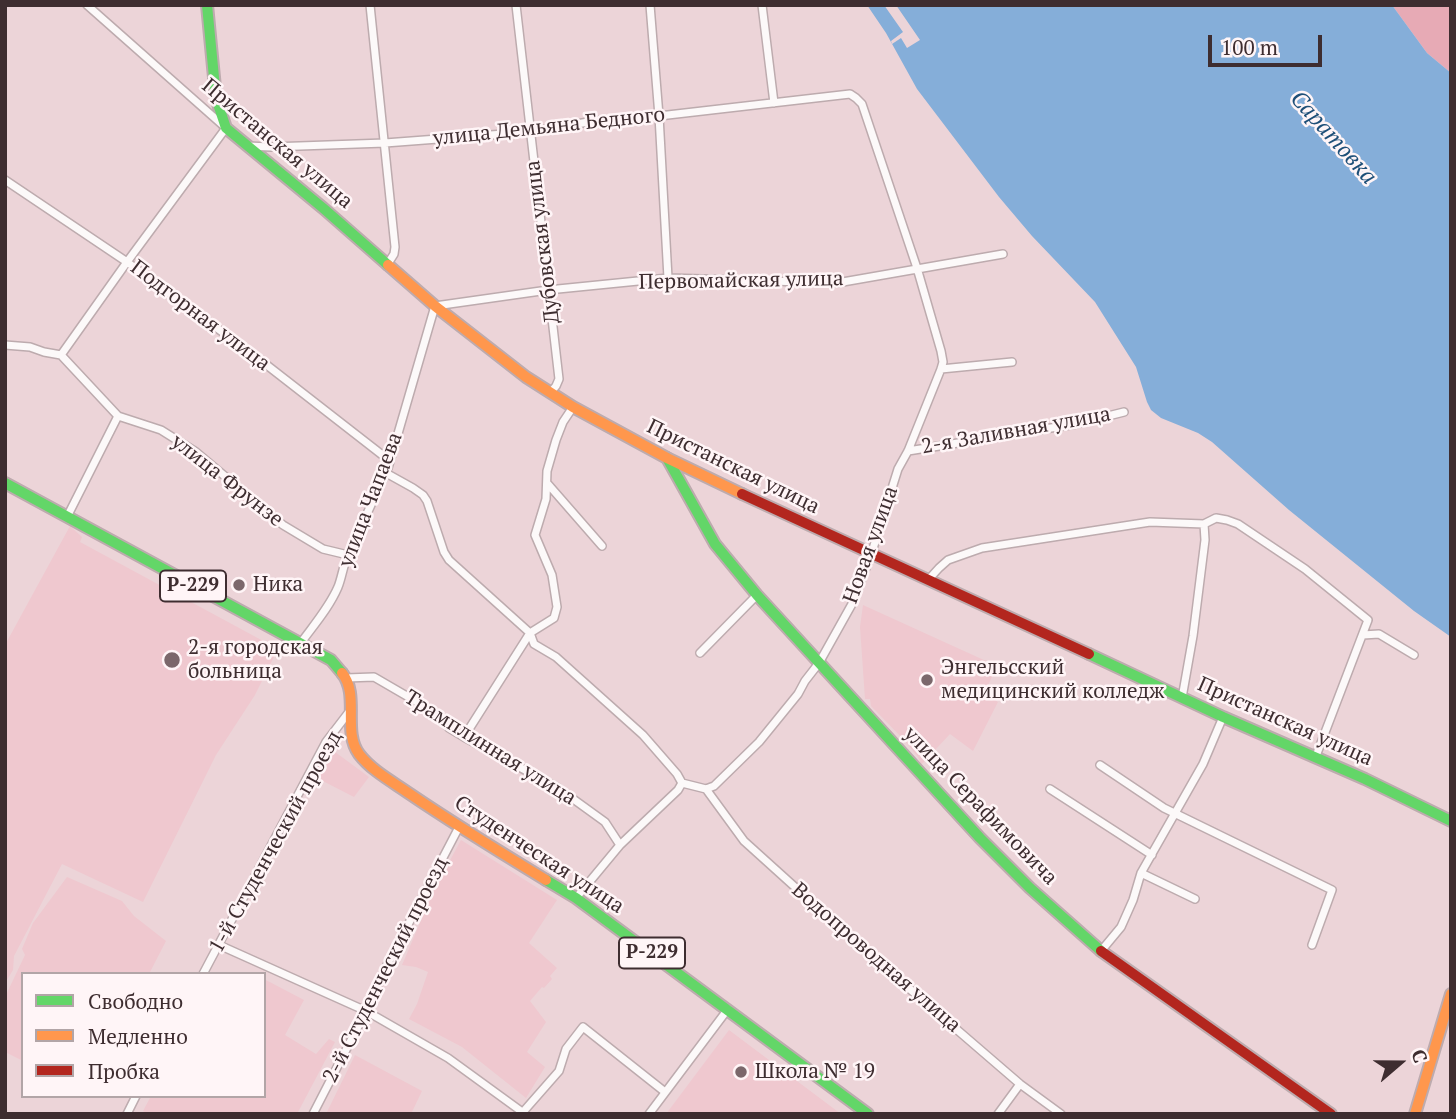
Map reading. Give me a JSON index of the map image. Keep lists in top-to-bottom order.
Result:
{
  "streets": {
    "street": [
      "улица Демьяна Бедного",
      "Пристанская улица",
      "Дубовская улица",
      "Первомайская улица",
      "Подгорная улица",
      "2-я Заливная улица",
      "улица Фрунзе",
      "улица Чапаева",
      "Новая улица",
      "Р-229",
      "Трамплинная улица",
      "улица Серафимовича",
      "1-й Студенческий проезд",
      "Студенческая улица",
      "Водопроводная улица",
      "2-й Студенческий проезд"
    ]
  },
  "crossings": [
    ["улица Демьяна Бедного", "Пристанская улица"],
    ["улица Демьяна Бедного", "Дубовская улица"],
    ["улица Демьяна Бедного", "Новая улица"],
    ["Пристанская улица", "Дубовская улица"],
    ["Пристанская улица", "Первомайская улица"],
    ["Пристанская улица", "улица Чапаева"],
    ["Пристанская улица", "Новая улица"],
    ["Пристанская улица", "улица Серафимовича"],
    ["Дубовская улица", "Первомайская улица"],
    ["Первомайская улица", "улица Чапаева"],
    ["Первомайская улица", "Новая улица"],
    ["Подгорная улица", "улица Чапаева"],
    ["2-я Заливная улица", "Новая улица"],
    ["улица Фрунзе", "улица Чапаева"],
    ["улица Чапаева", "Р-229"],
    ["Новая улица", "улица Серафимовича"],
    ["Новая улица", "Водопроводная улица"],
    ["Р-229", "Трамплинная улица"],
    ["Р-229", "1-й Студенческий проезд"],
    ["Р-229", "Студенческая улица"],
    ["1-й Студенческий проезд", "Студенческая улица"],
    ["Студенческая улица", "2-й Студенческий проезд"]
  ],
  "water": ["Саратовка"],
  "places": [
    "Ника",
    "2-я городская больница",
    "Энгельсский медицинский колледж",
    "Школа № 19"
  ],
  "legend": ["Свободно", "Медленно", "Пробка"],
  "scale_bar": "100 m",
  "north": "right"
}
